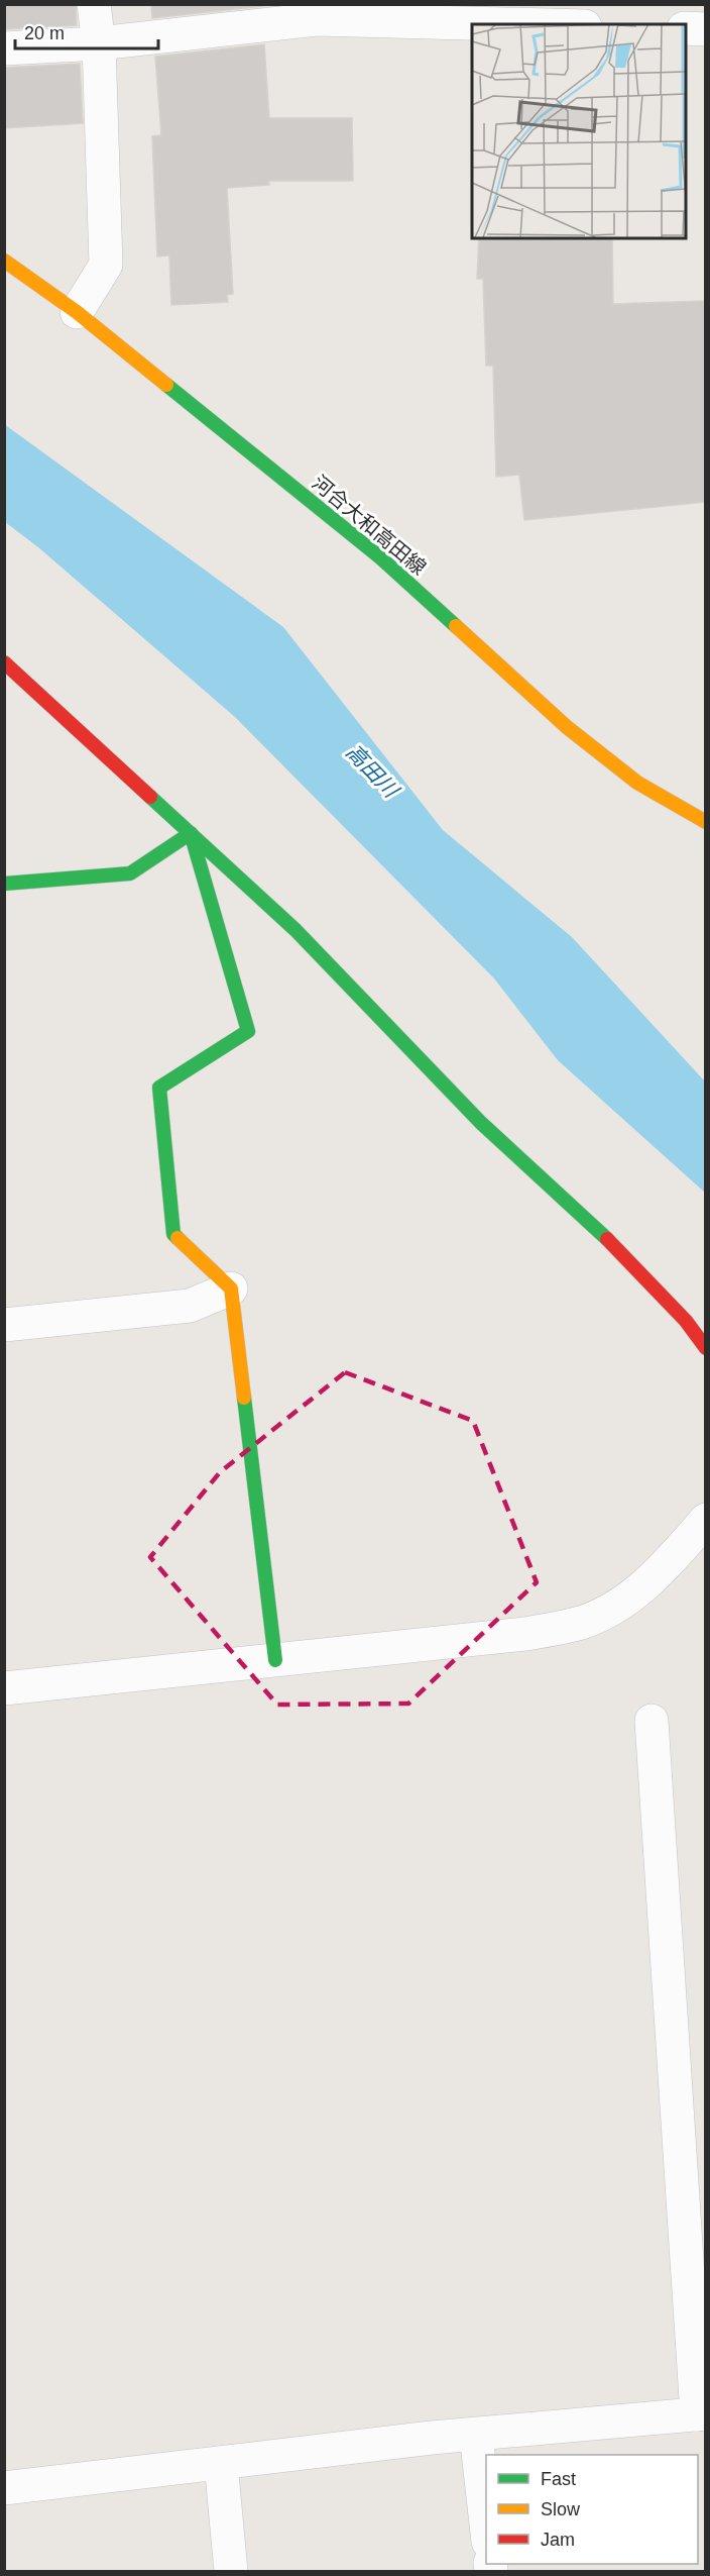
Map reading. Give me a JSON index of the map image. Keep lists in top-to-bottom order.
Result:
{
  "streets": {
    "street": ["河合大和高田線"]
  },
  "water": ["高田川"],
  "legend": ["Fast", "Slow", "Jam"],
  "scale_bar": "20 m"
}
